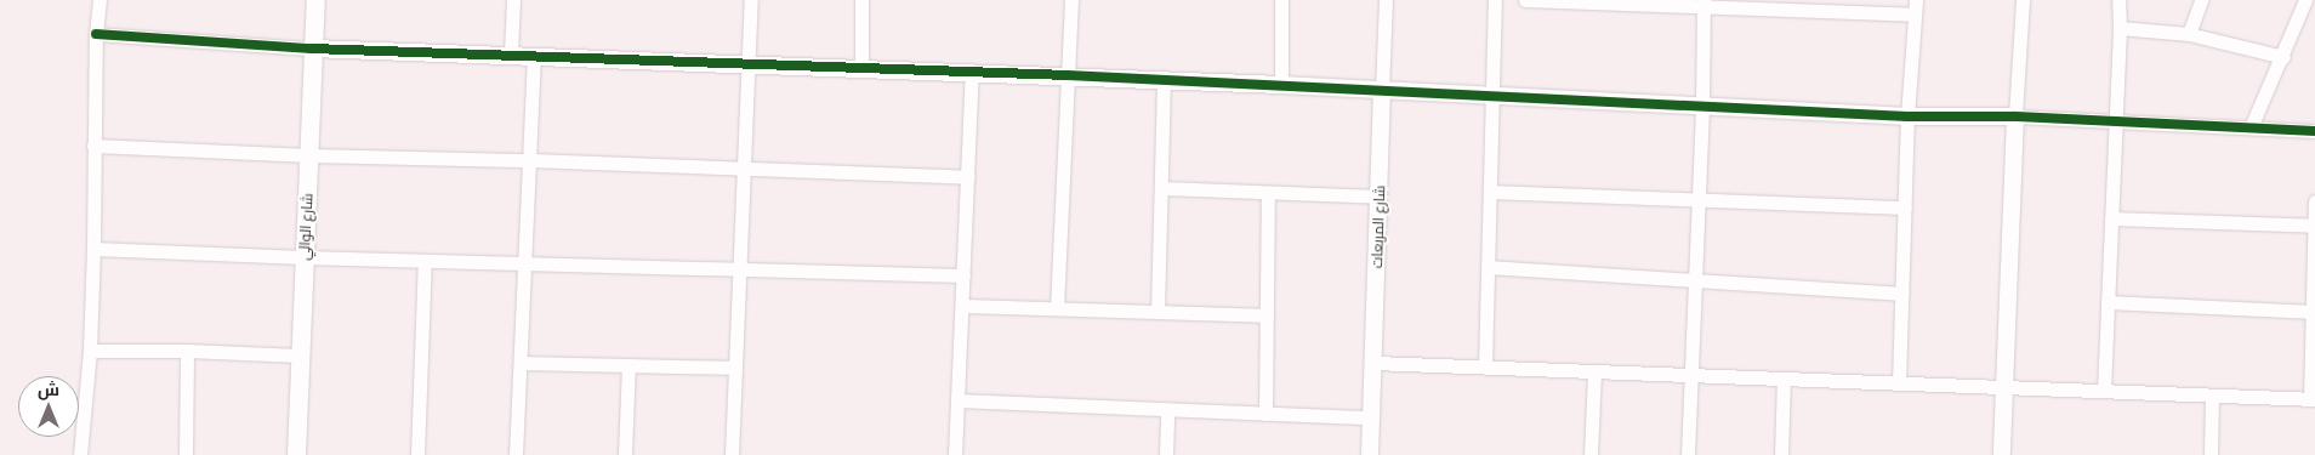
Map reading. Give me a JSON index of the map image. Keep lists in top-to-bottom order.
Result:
{
  "streets": {
    "main road": ["شارع الوالي"],
    "street": ["شارع المربعات"]
  },
  "north": "top"
}
